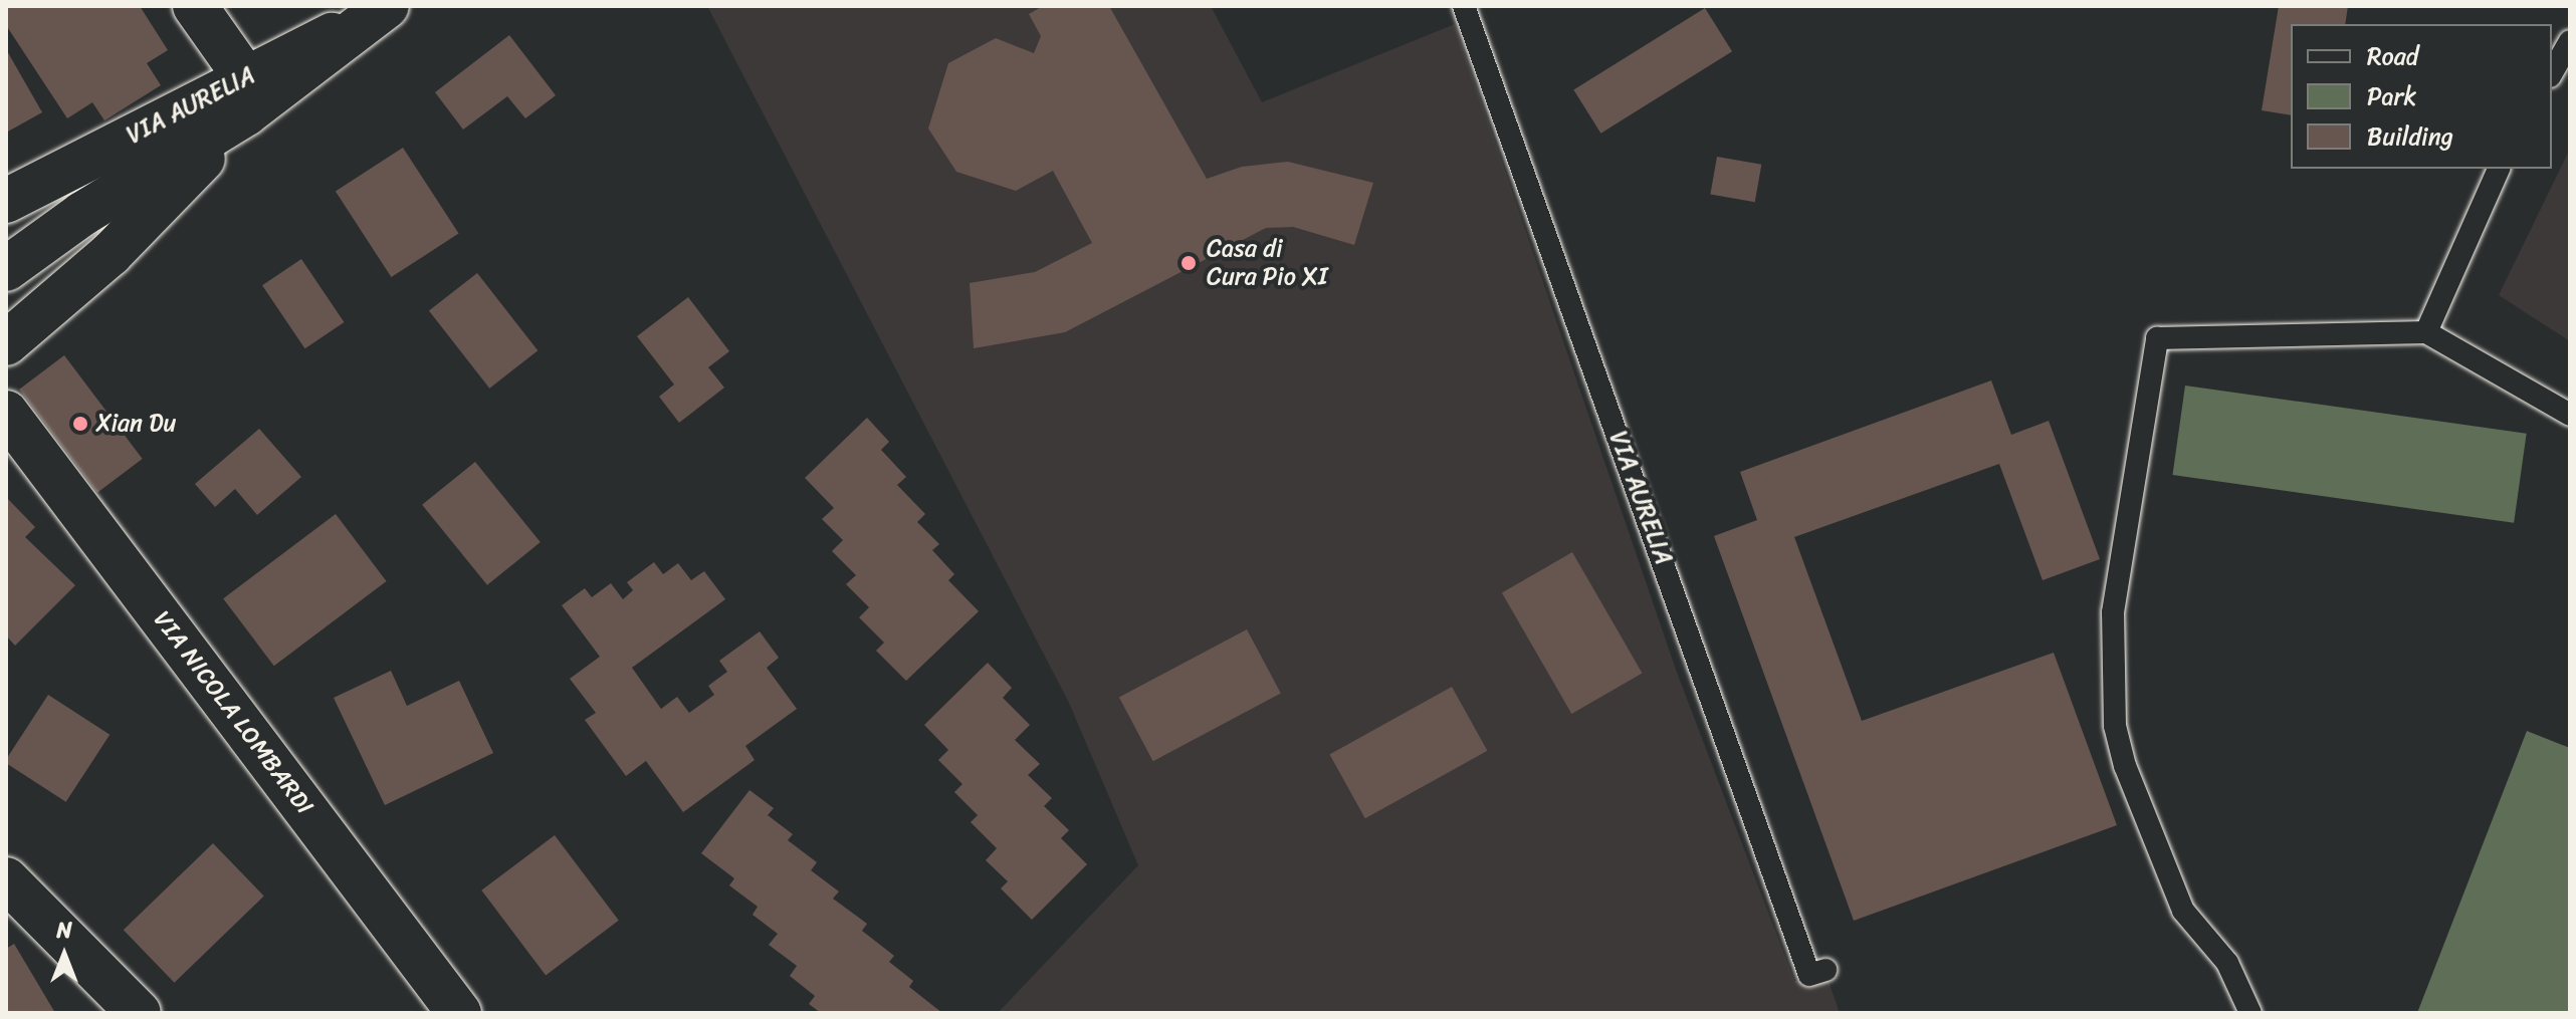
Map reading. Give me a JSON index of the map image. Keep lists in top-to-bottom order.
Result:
{
  "streets": {
    "street": ["VIA AURELIA", "VIA NICOLA LOMBARDI"]
  },
  "places": ["Casa di Cura Pio XI", "Xian Du"],
  "legend": ["Road", "Park", "Building"],
  "north": "top"
}
